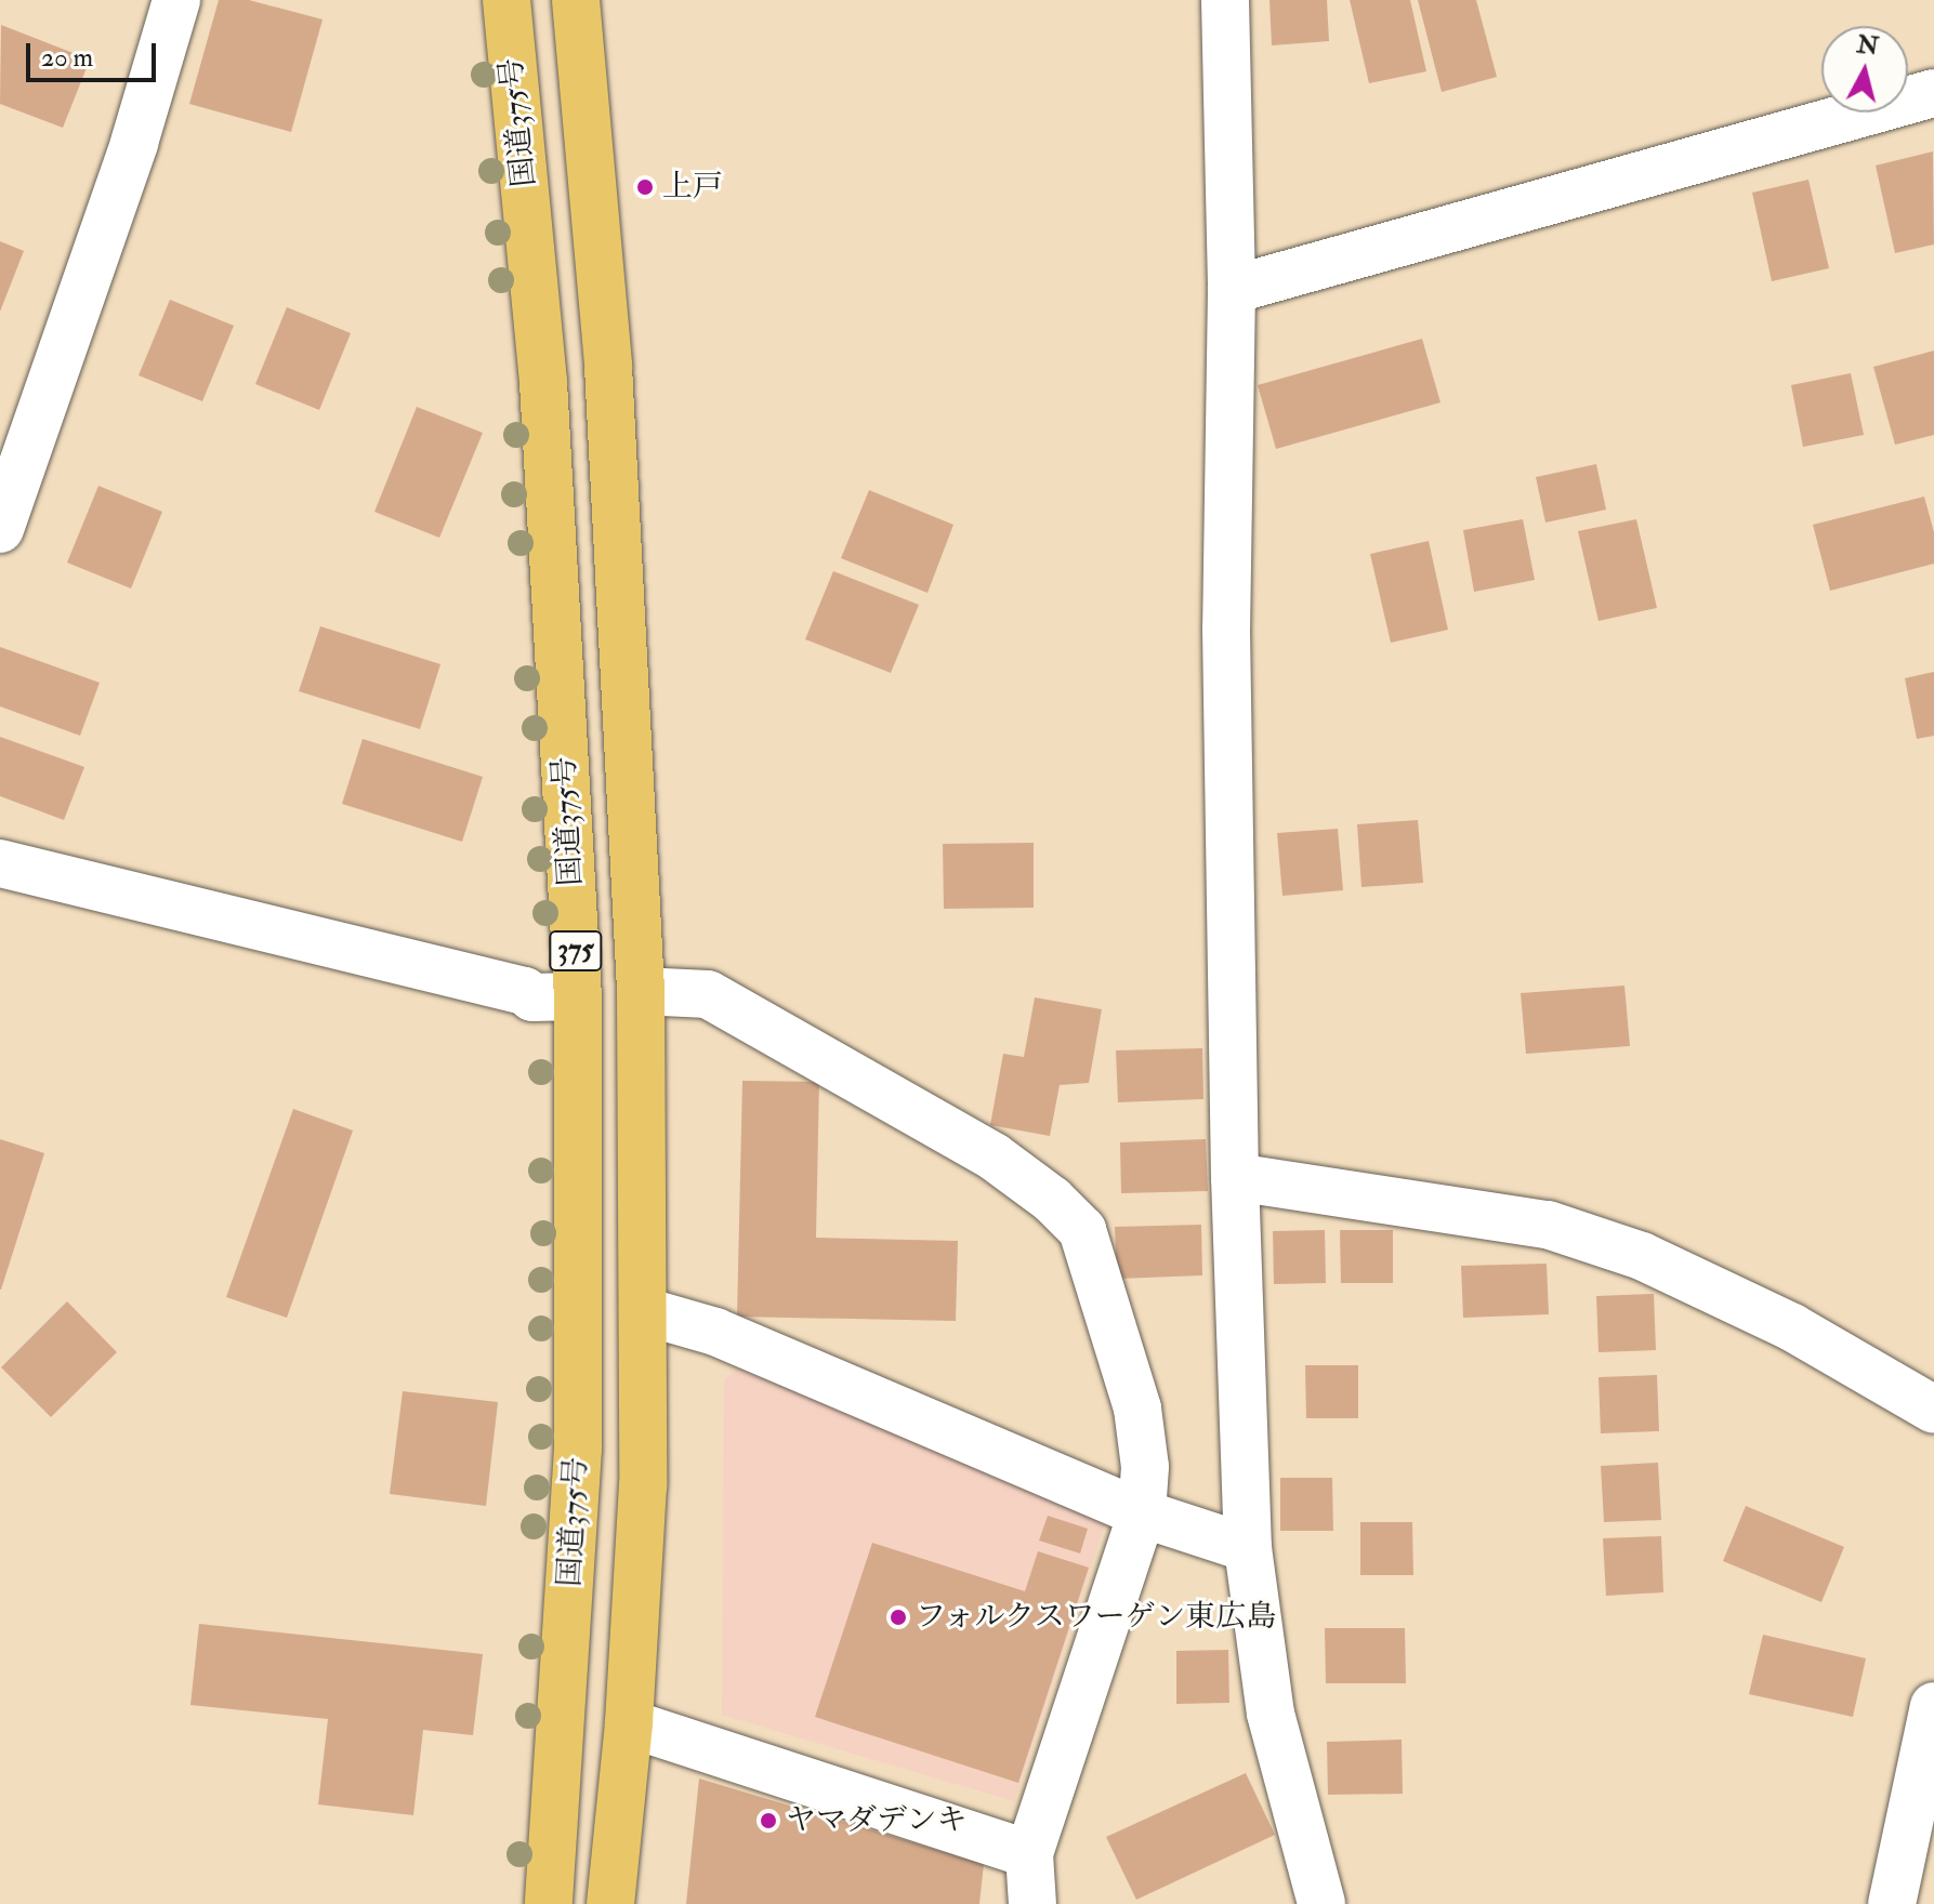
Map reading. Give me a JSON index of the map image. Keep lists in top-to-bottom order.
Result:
{
  "streets": {
    "highway": ["国道375号", "375"]
  },
  "places": ["上戸", "フォルクスワーゲン東広島", "ヤマダデンキ"],
  "scale_bar": "20 m",
  "north": "top"
}
